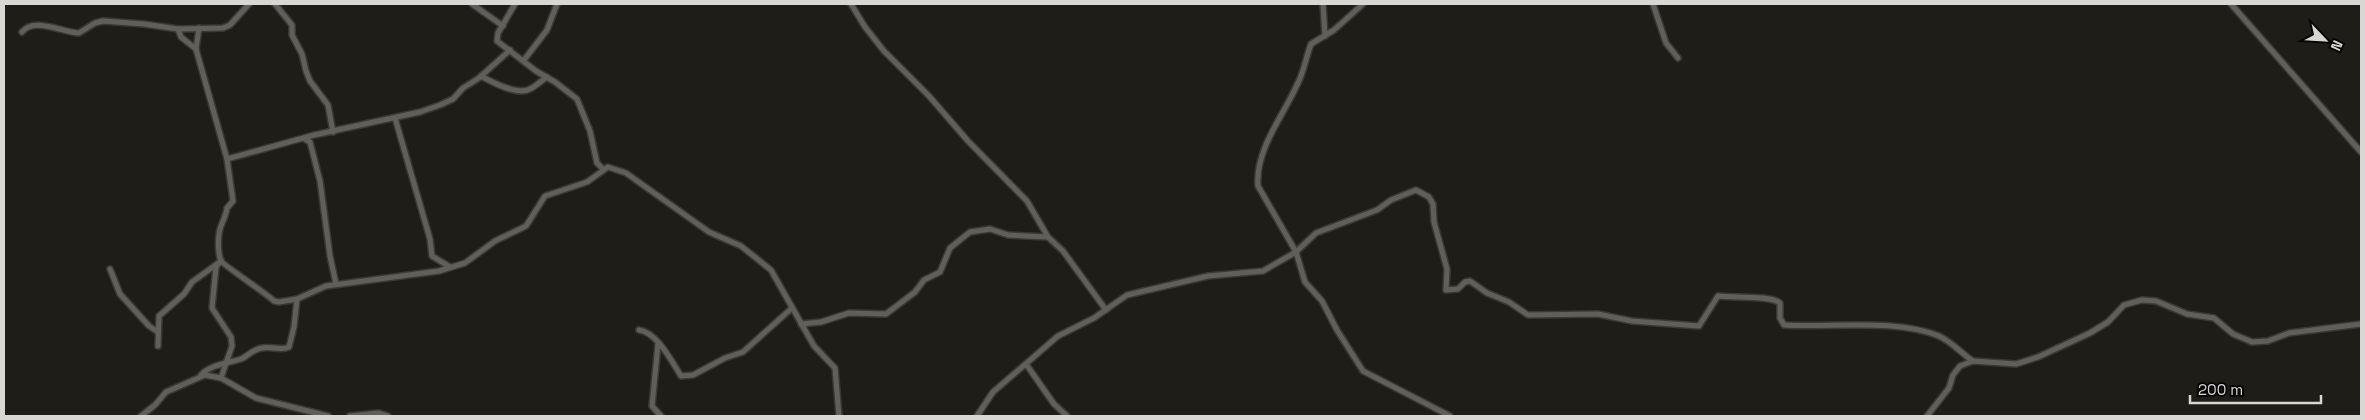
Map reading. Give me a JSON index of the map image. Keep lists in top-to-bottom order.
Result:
{
  "scale_bar": "200 m",
  "north": "bottom right"
}
